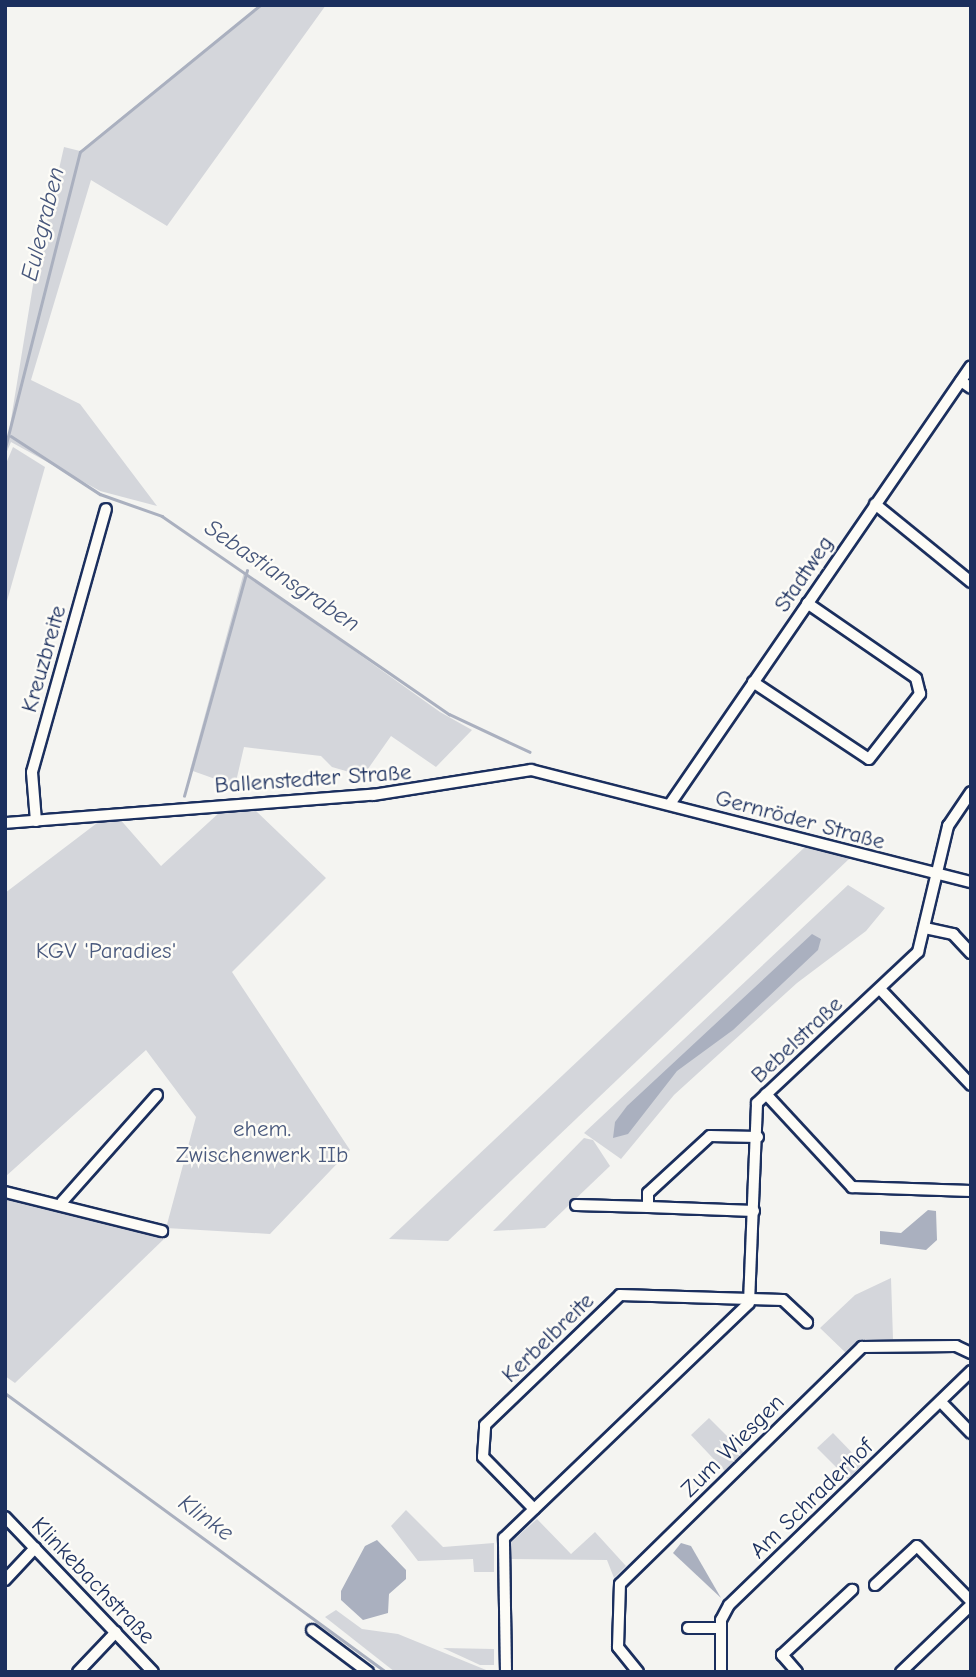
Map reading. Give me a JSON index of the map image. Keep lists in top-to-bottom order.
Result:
{
  "streets": {
    "street": [
      "Stadtweg",
      "Kreuzbreite",
      "Ballenstedter Straße",
      "Gernröder Straße",
      "Bebelstraße",
      "Kerbelbreite",
      "Zum Wiesgen",
      "Am Schraderhof",
      "Klinkebachstraße"
    ]
  },
  "crossings": [
    ["Stadtweg", "Gernröder Straße"],
    ["Kreuzbreite", "Ballenstedter Straße"],
    ["Ballenstedter Straße", "Gernröder Straße"],
    ["Gernröder Straße", "Bebelstraße"],
    ["Bebelstraße", "Kerbelbreite"]
  ],
  "water": ["Eulegraben", "Sebastiansgraben", "Klinke"],
  "parks": ["KGV 'Paradies'", "ehem. Zwischenwerk IIb"]
}
